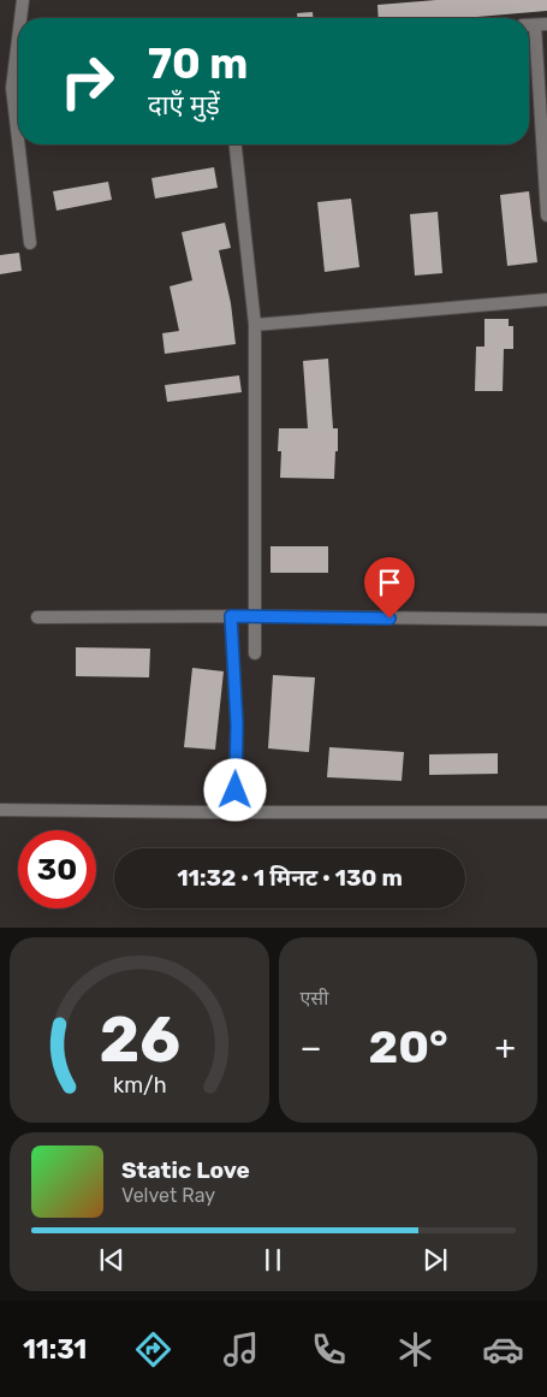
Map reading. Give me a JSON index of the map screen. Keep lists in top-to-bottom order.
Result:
{
  "page": {
    "turn": ["70 m", "दाएँ मुड़ें"],
    "limit": "30",
    "trip": "11:32 · 1 मिनट · 130 m",
    "tile": "एसी",
    "heat": ["−", "20°", "+"],
    "song": ["Static Love", "Velvet Ray"],
    "tabs": "11:31",
    "gauge": ["26", "km/h"]
  }
}
